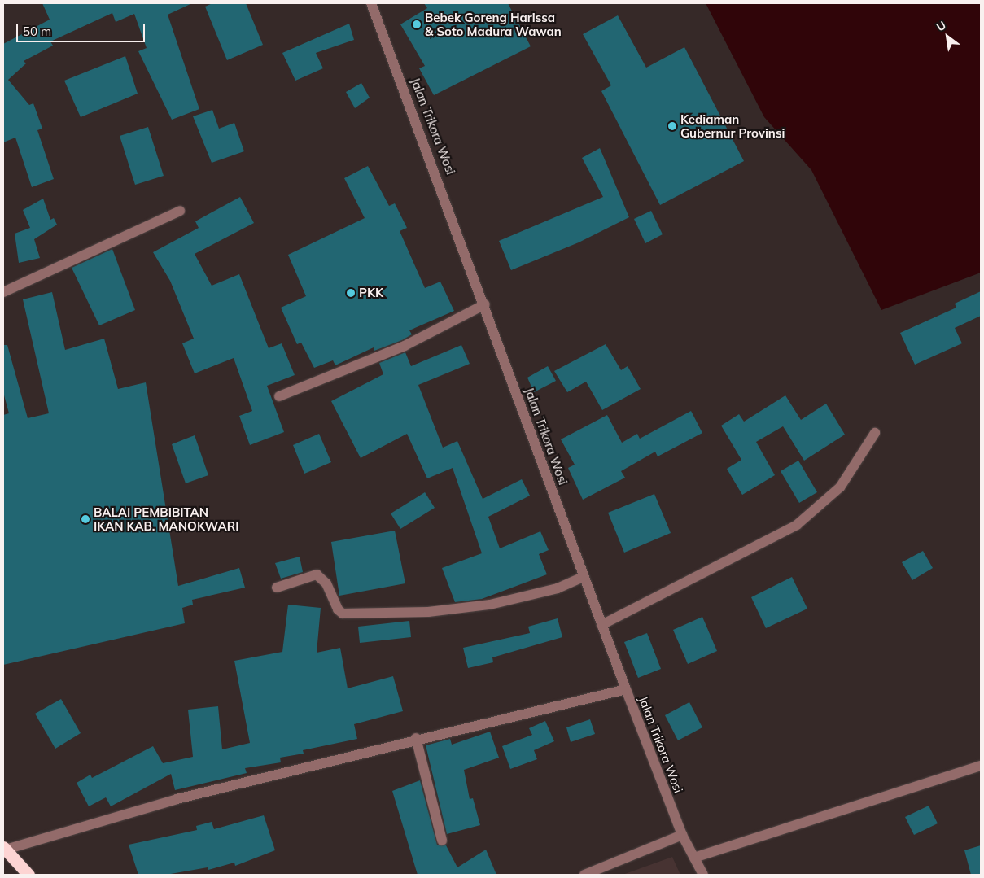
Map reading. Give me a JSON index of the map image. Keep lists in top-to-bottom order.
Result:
{
  "streets": {
    "street": ["Jalan Trikora Wosi"]
  },
  "places": [
    "Bebek Goreng Harissa & Soto Madura Wawan",
    "Kediaman Gubernur Provinsi",
    "PKK",
    "BALAI PEMBIBITAN IKAN KAB. MANOKWARI"
  ],
  "scale_bar": "50 m",
  "north": "top left"
}
